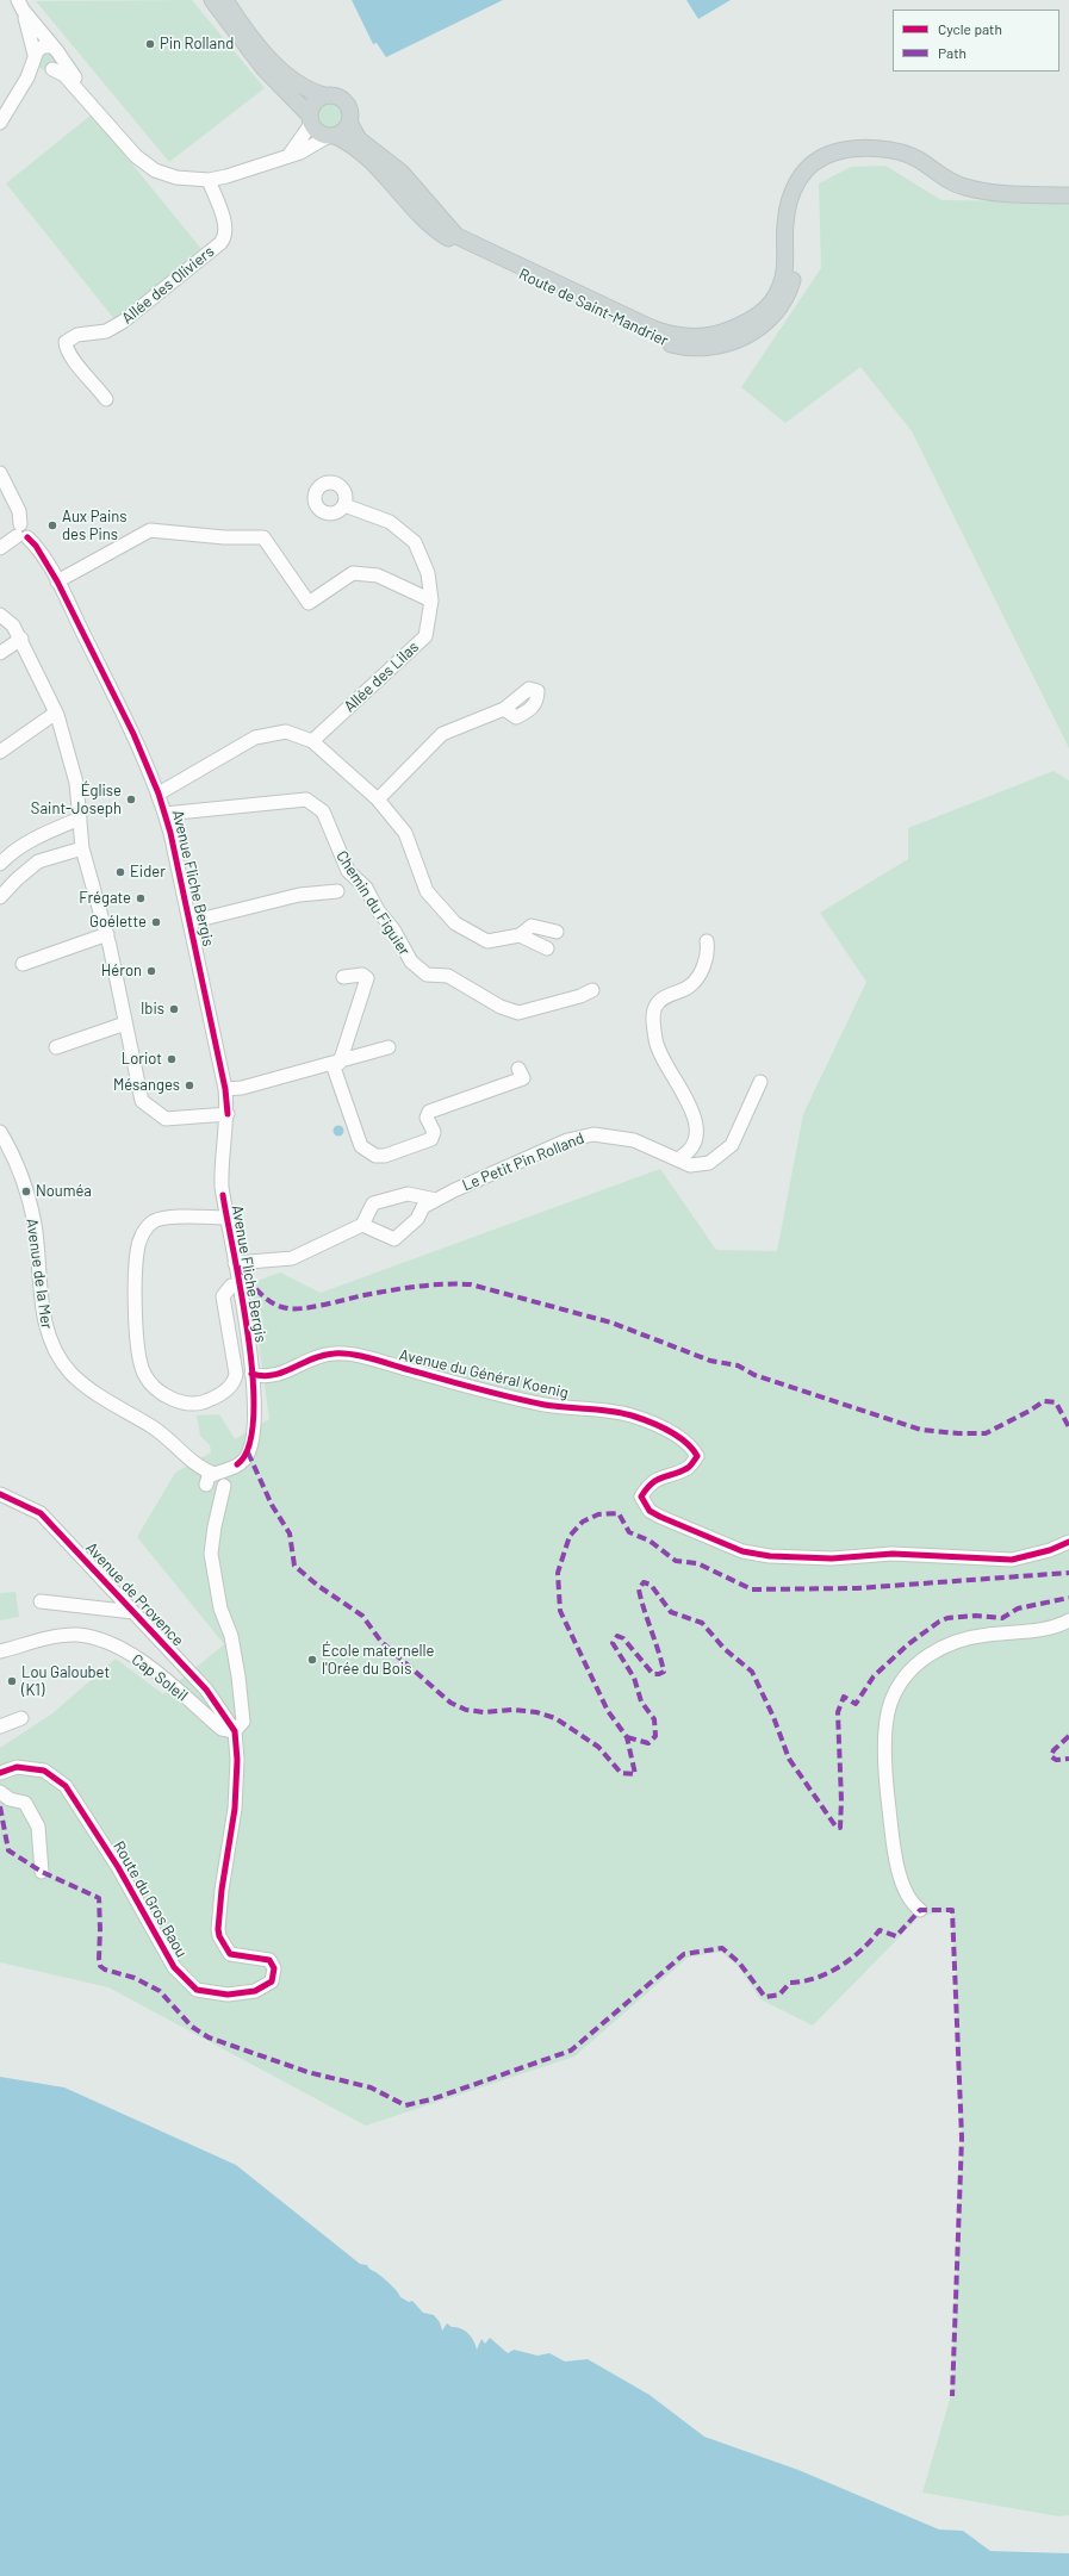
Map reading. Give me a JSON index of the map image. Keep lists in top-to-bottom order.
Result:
{
  "streets": {
    "main road": ["Route de Saint-Mandrier"],
    "street": [
      "Allée des Oliviers",
      "Allée des Lilas",
      "Avenue Fliche Bergis",
      "Chemin du Figuier",
      "Le Petit Pin Rolland",
      "Avenue de la Mer",
      "Avenue du Général Koenig",
      "Avenue de Provence",
      "Cap Soleil",
      "Route du Gros Baou"
    ]
  },
  "crossings": [
    ["Avenue Fliche Bergis", "Chemin du Figuier"],
    ["Avenue Fliche Bergis", "Avenue de la Mer"],
    ["Avenue Fliche Bergis", "Avenue du Général Koenig"],
    ["Avenue de Provence", "Cap Soleil"],
    ["Avenue de Provence", "Route du Gros Baou"],
    ["Cap Soleil", "Route du Gros Baou"]
  ],
  "places": [
    "Pin Rolland",
    "Aux Pains des Pins",
    "Église Saint-Joseph",
    "Eider",
    "Frégate",
    "Goélette",
    "Héron",
    "Ibis",
    "Loriot",
    "Mésanges",
    "Nouméa",
    "École maternelle l'Orée du Bois",
    "Lou Galoubet (K1)"
  ],
  "legend": ["Cycle path", "Path"]
}
